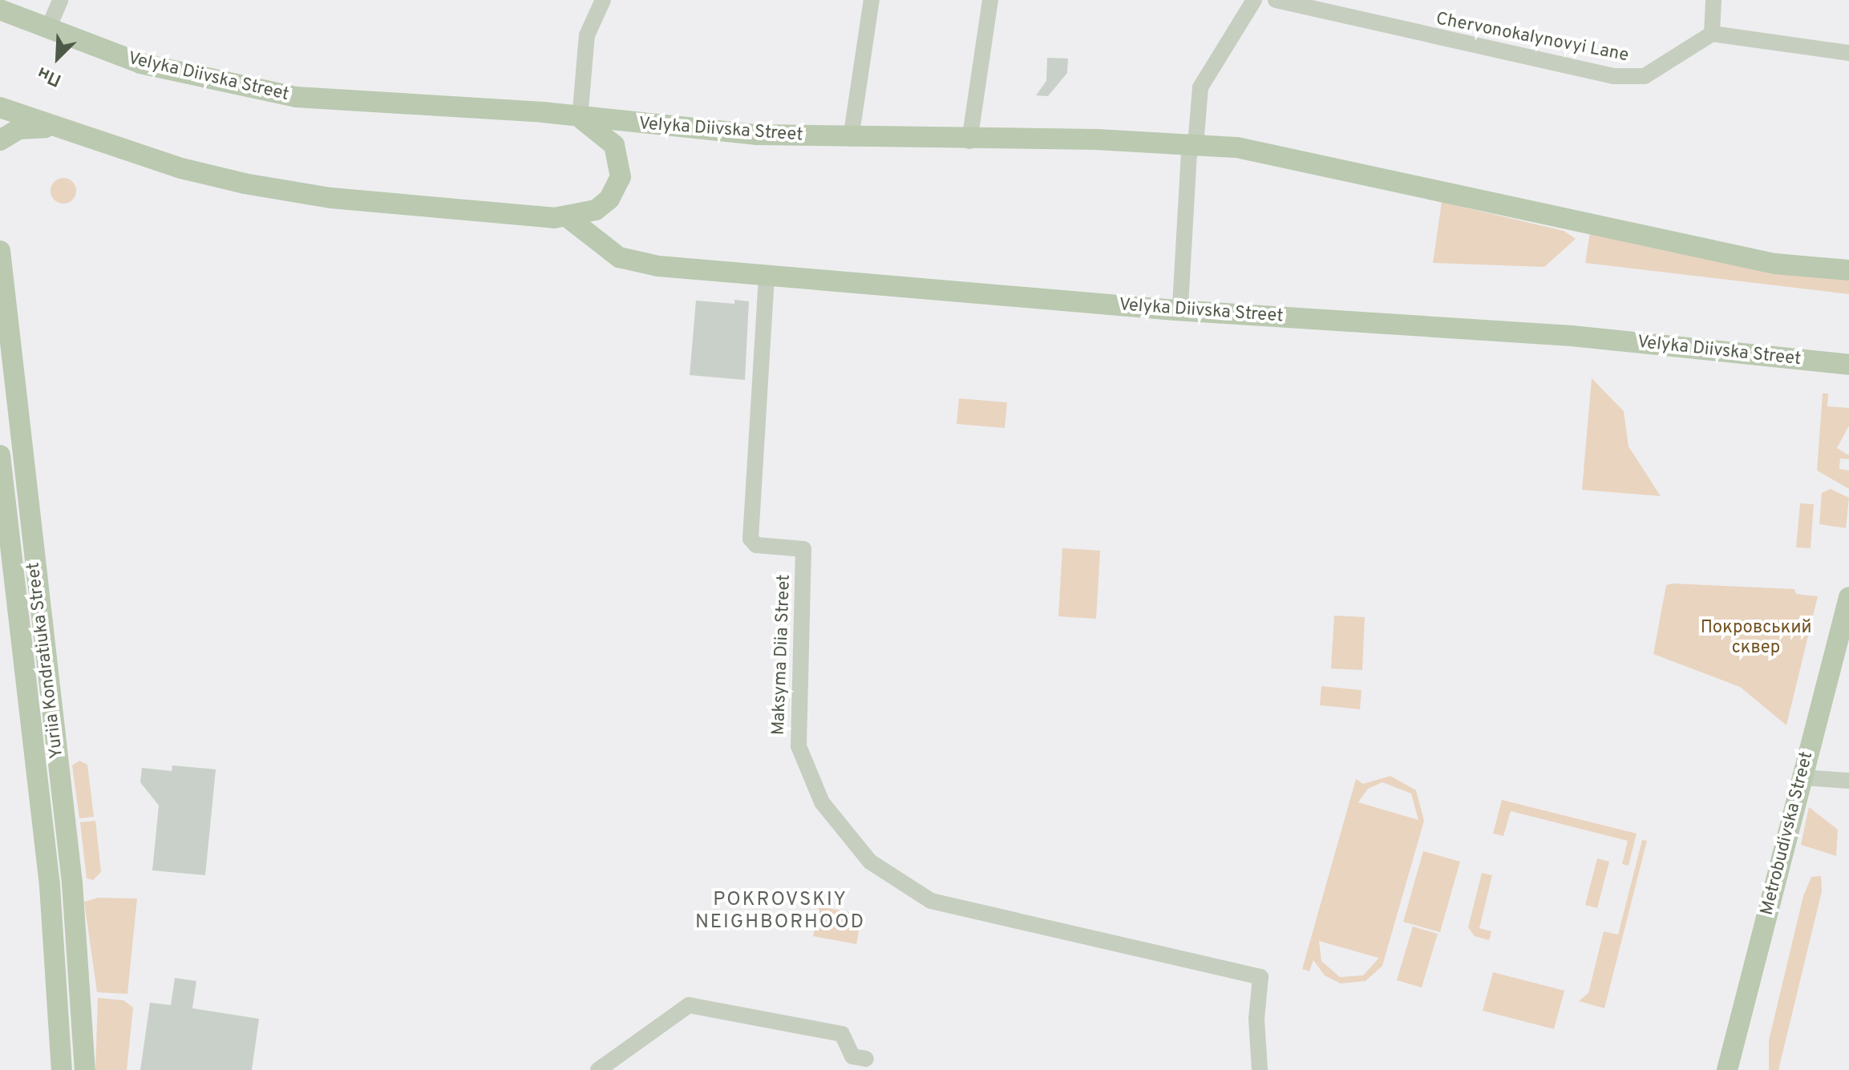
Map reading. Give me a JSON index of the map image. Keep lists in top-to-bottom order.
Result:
{
  "streets": {
    "main road": ["Velyka Diivska Street", "Yuriia Kondratiuka Street", "Metrobudivska Street"],
    "street": ["Chervonokalynovyi Lane", "Maksyma Diia Street"]
  },
  "crossings": [
    ["Velyka Diivska Street", "Maksyma Diia Street"]
  ],
  "districts": ["POKROVSKIY NEIGHBORHOOD"],
  "parks": ["Покровський сквер"],
  "north": "bottom left"
}
